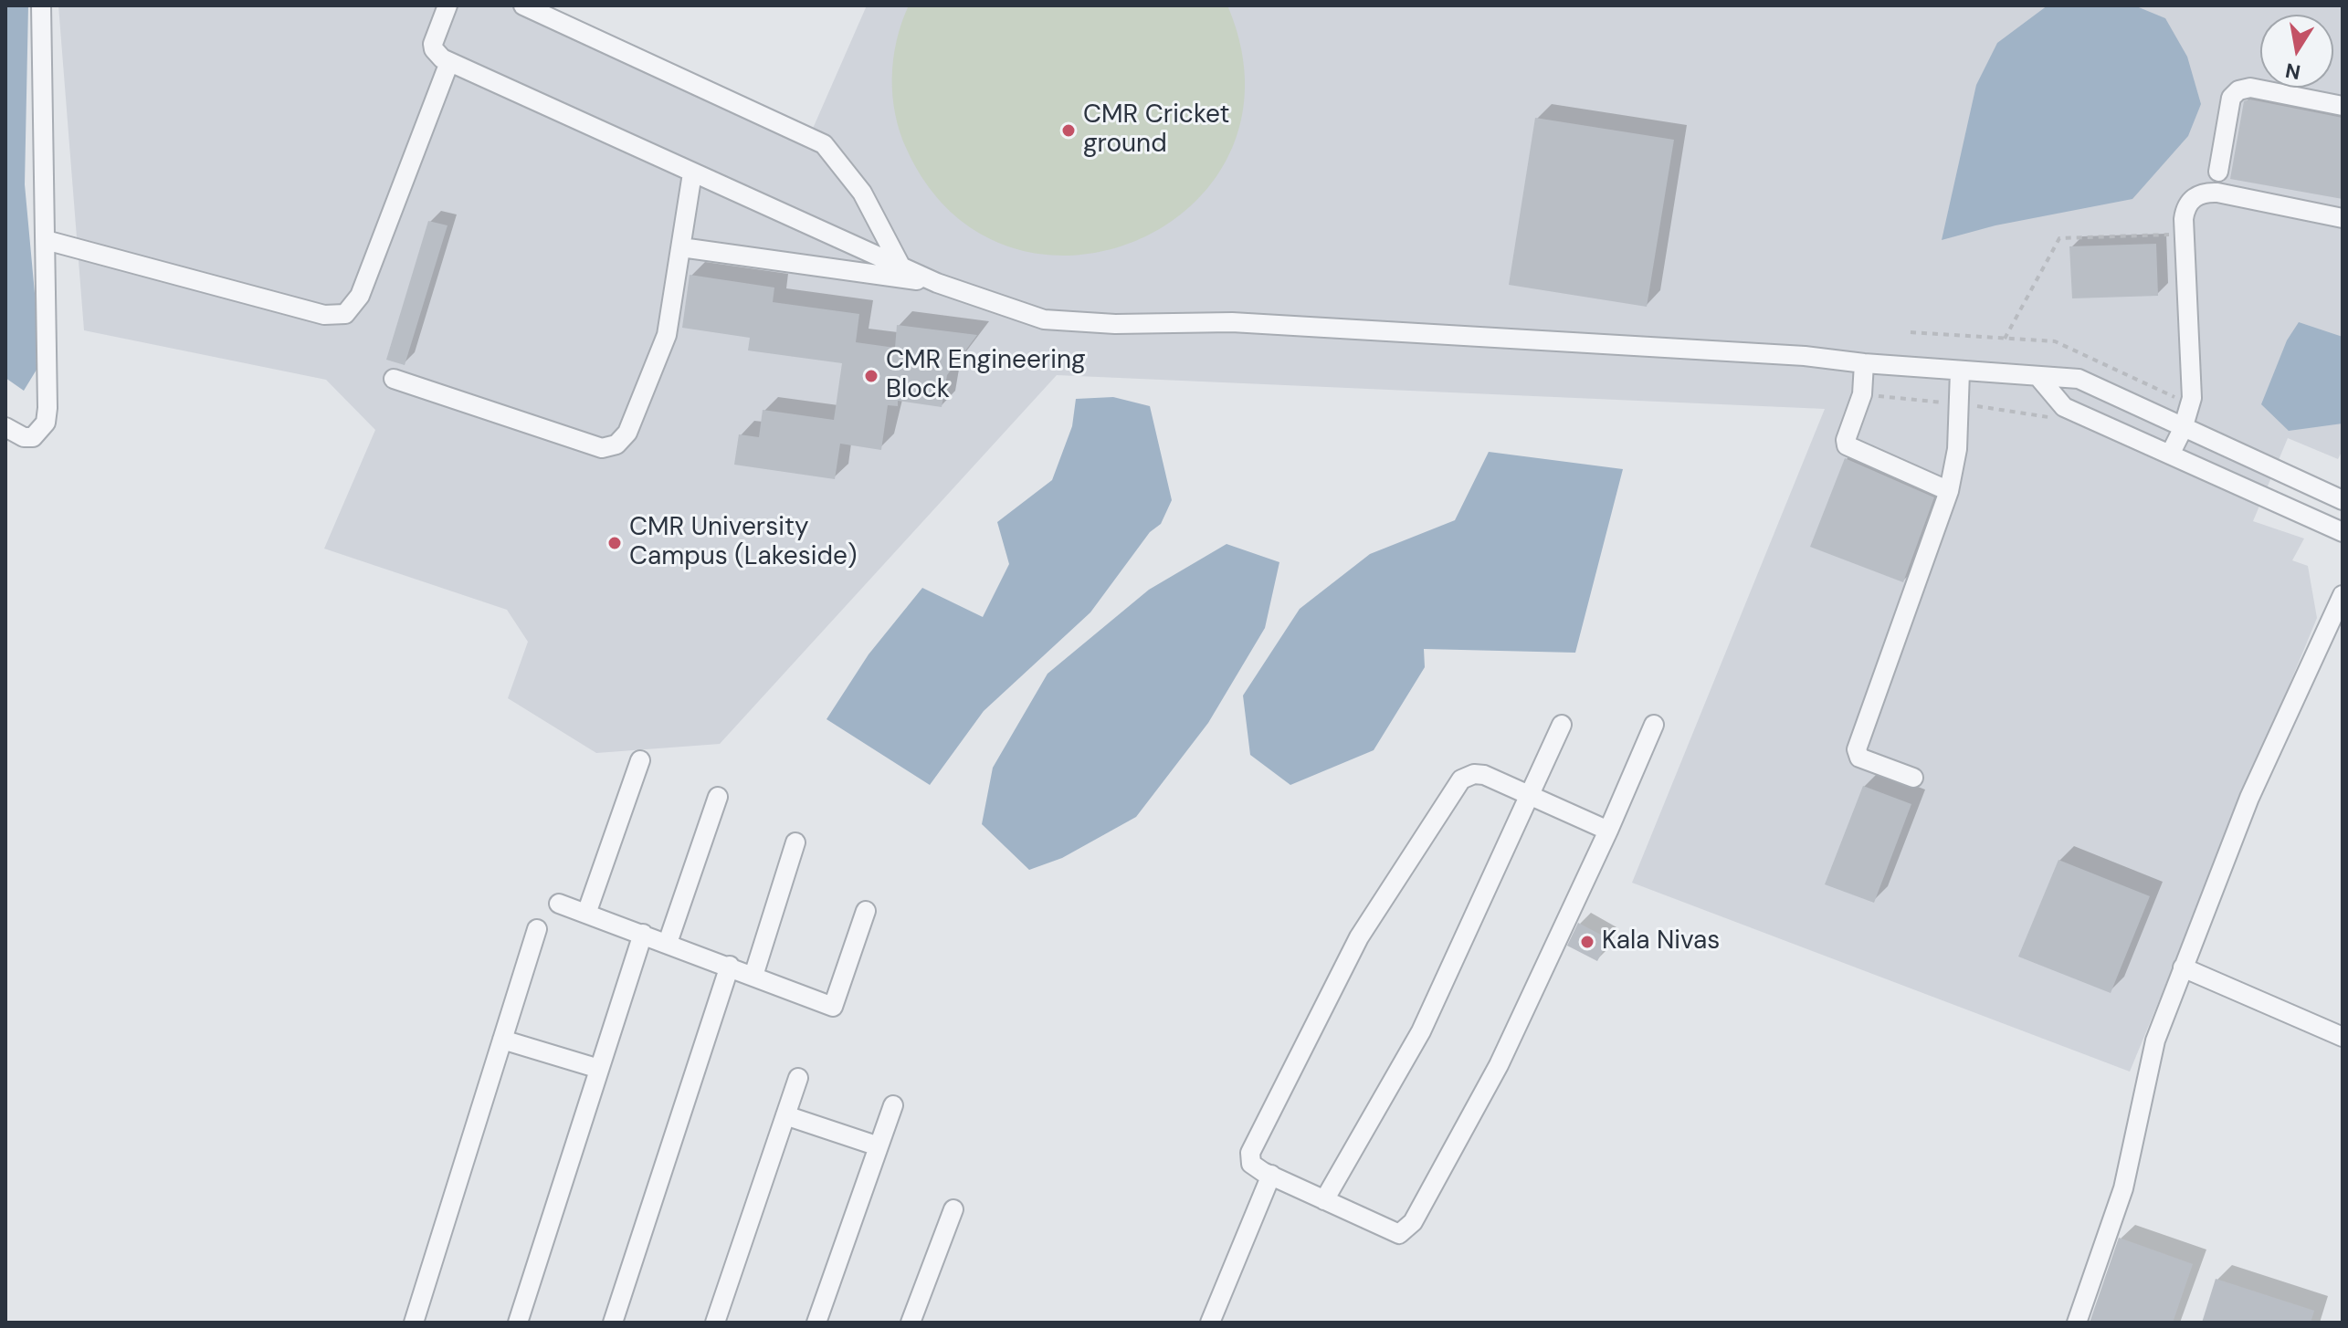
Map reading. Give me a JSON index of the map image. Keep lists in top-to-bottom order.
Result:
{
  "places": [
    "CMR Cricket ground",
    "CMR Engineering Block",
    "CMR University Campus (Lakeside)",
    "Kala Nivas"
  ],
  "north": "bottom"
}
